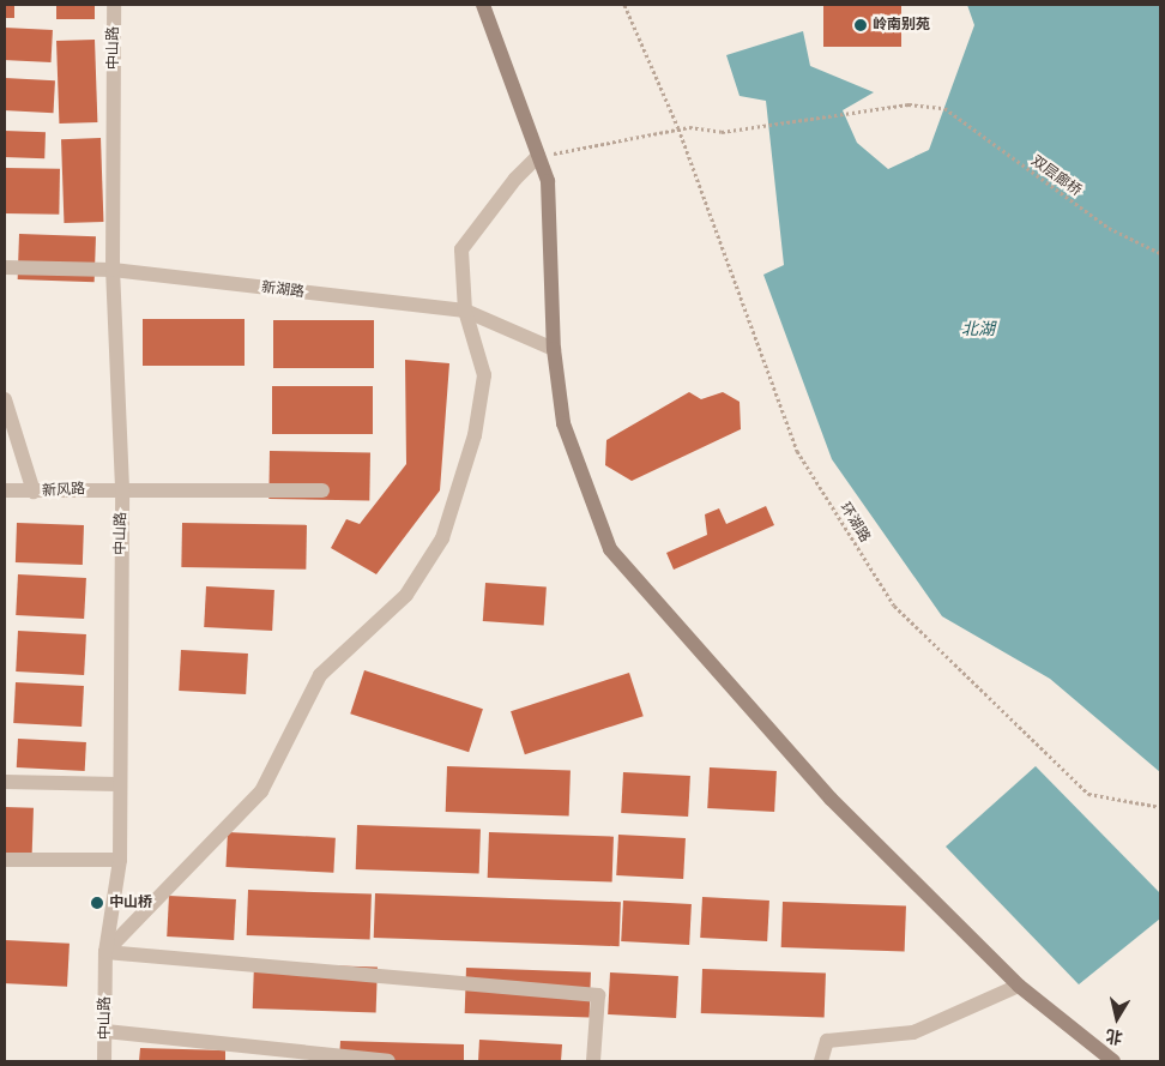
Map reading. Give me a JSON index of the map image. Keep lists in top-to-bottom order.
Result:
{
  "streets": {
    "street": ["中山路", "新湖路", "新风路"],
    "path": ["双层廊桥", "环湖路"]
  },
  "crossings": [
    ["中山路", "新湖路"],
    ["中山路", "新风路"],
    ["双层廊桥", "环湖路"]
  ],
  "water": ["北湖"],
  "places": ["岭南别苑", "中山桥"],
  "north": "bottom"
}
